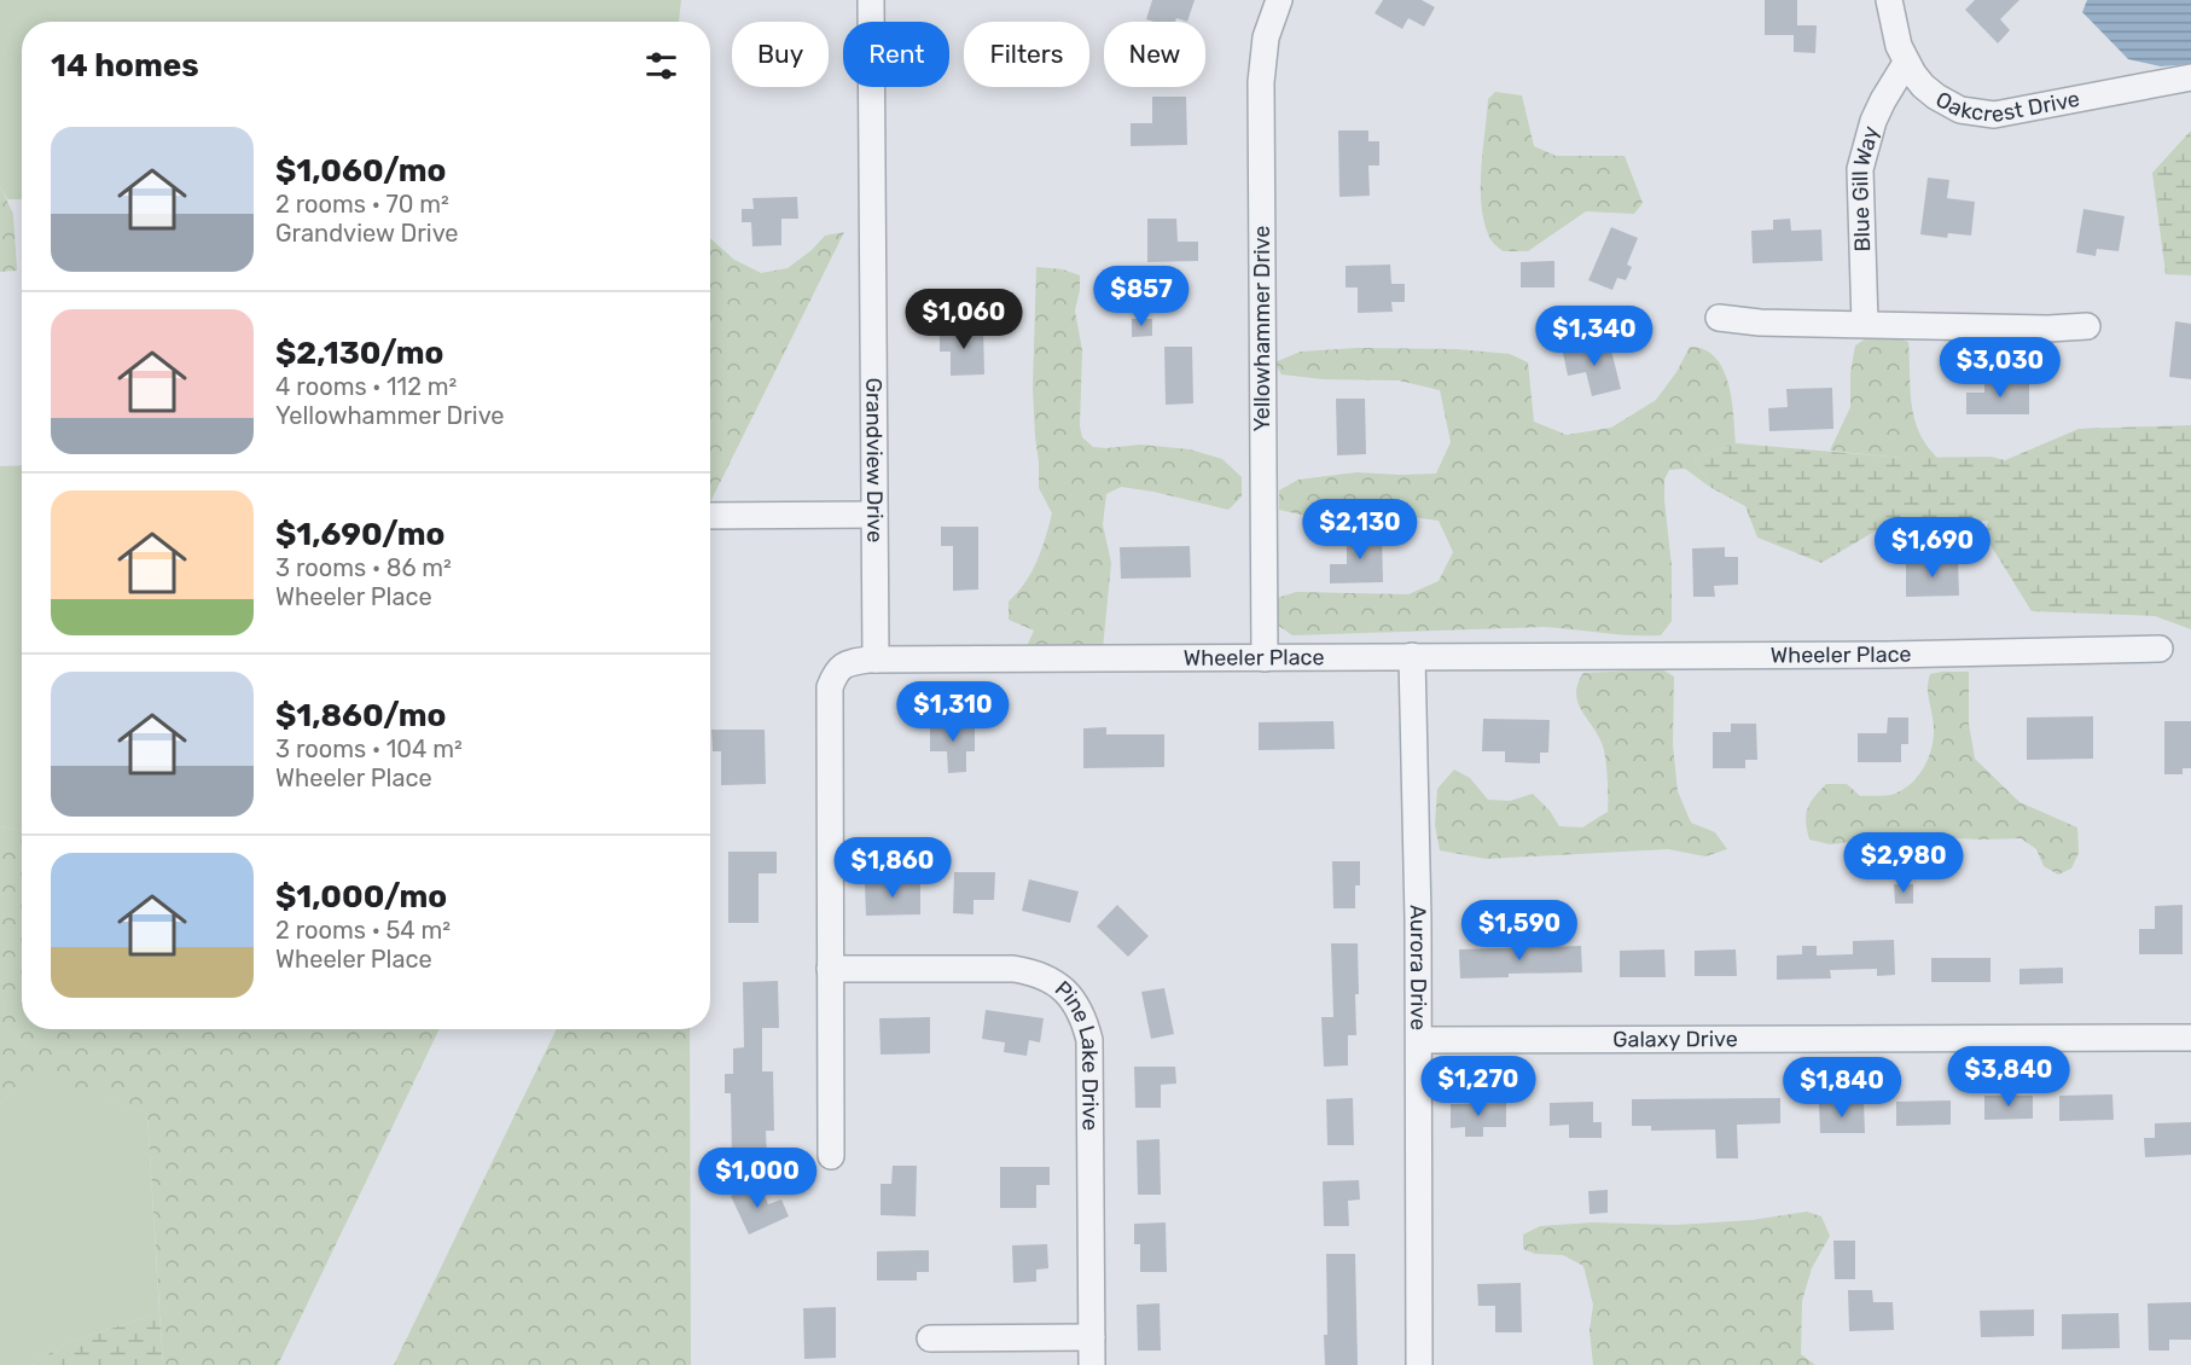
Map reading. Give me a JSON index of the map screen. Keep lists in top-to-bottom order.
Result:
{
  "streets": {
    "street": [
      "Oakcrest Drive",
      "Blue Gill Way",
      "Yellowhammer Drive",
      "Grandview Drive",
      "Wheeler Place",
      "Aurora Drive",
      "Galaxy Drive",
      "Pine Lake Drive"
    ]
  },
  "crossings": [
    ["Oakcrest Drive", "Blue Gill Way"],
    ["Yellowhammer Drive", "Wheeler Place"],
    ["Grandview Drive", "Wheeler Place"],
    ["Wheeler Place", "Aurora Drive"],
    ["Wheeler Place", "Pine Lake Drive"],
    ["Aurora Drive", "Galaxy Drive"]
  ],
  "page": {
    "chip": [
      "Buy",
      "Rent",
      "Filters",
      "New"
    ],
    "heading": "14 homes",
    "list": [
      {
        "name": "$1,060/mo",
        "note": "2 rooms · 70 m² · Grandview Drive"
      },
      {
        "name": "$2,130/mo",
        "note": "4 rooms · 112 m² · Yellowhammer Drive"
      },
      {
        "name": "$1,690/mo",
        "note": "3 rooms · 86 m² · Wheeler Place"
      },
      {
        "name": "$1,860/mo",
        "note": "3 rooms · 104 m² · Wheeler Place"
      },
      {
        "name": "$1,000/mo",
        "note": "2 rooms · 54 m² · Wheeler Place"
      }
    ],
    "price": [
      "$857",
      "$1,060",
      "$1,340",
      "$3,030",
      "$2,130",
      "$1,690",
      "$1,310",
      "$2,980",
      "$1,860",
      "$1,590",
      "$3,840",
      "$1,270",
      "$1,840",
      "$1,000"
    ]
  }
}
